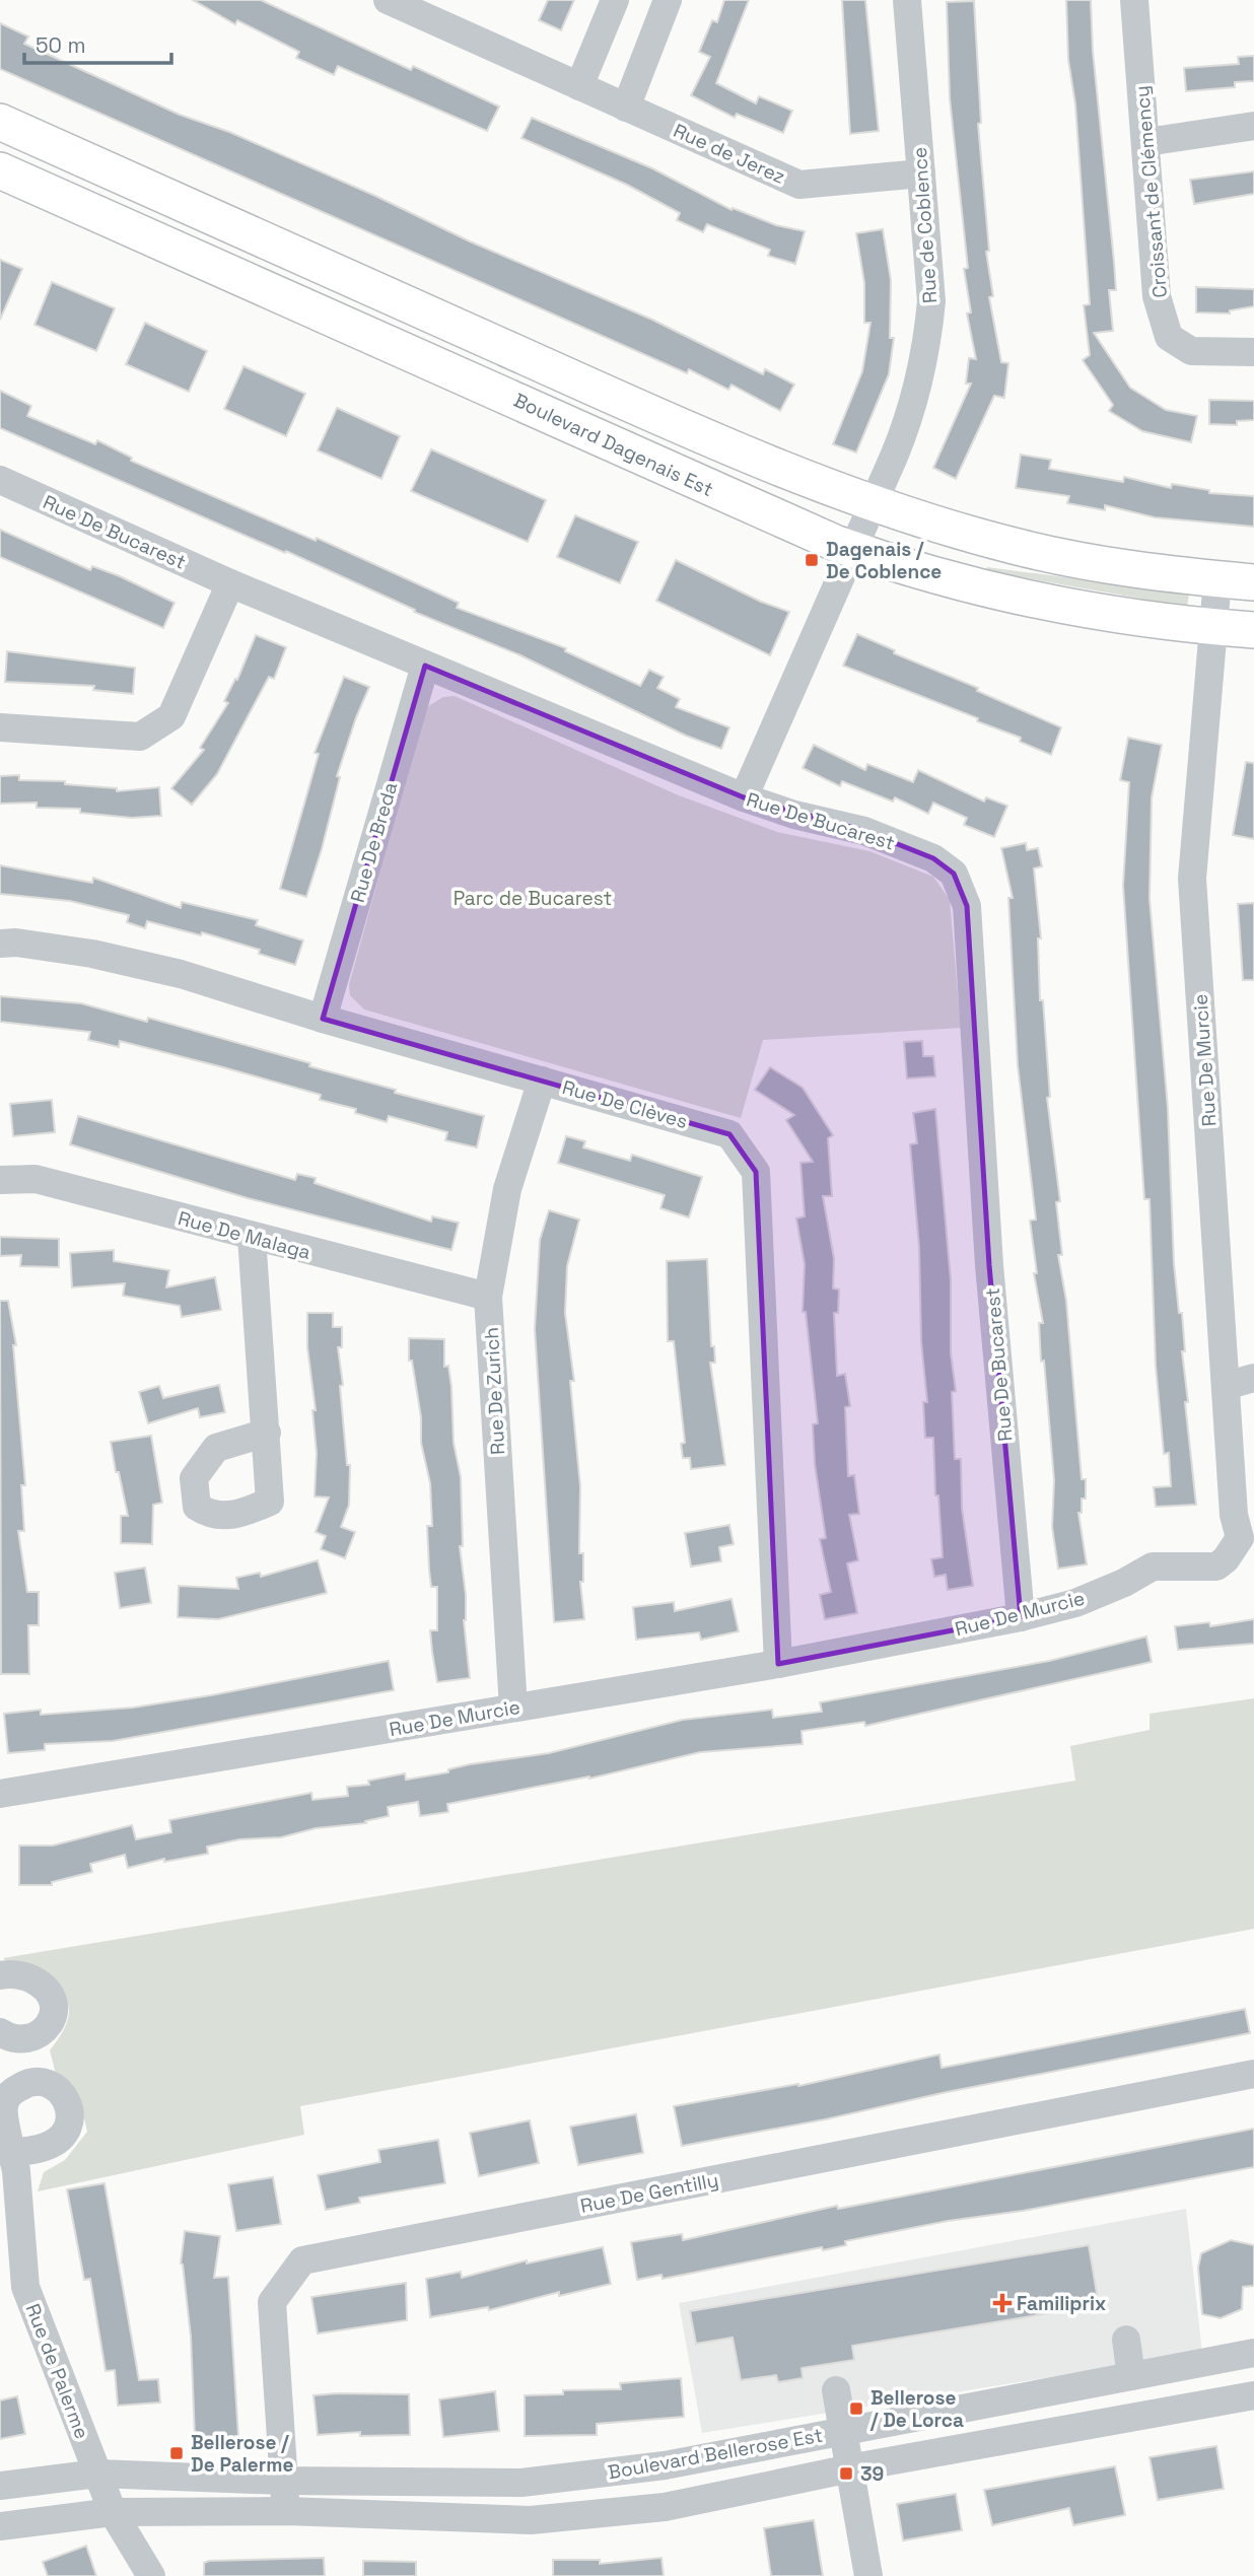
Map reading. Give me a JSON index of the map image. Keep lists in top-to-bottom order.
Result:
{
  "streets": {
    "main road": ["Boulevard Dagenais Est"],
    "street": [
      "Rue de Jerez",
      "Croissant de Clémency",
      "Rue de Coblence",
      "Rue De Bucarest",
      "Rue De Breda",
      "Rue De Murcie",
      "Rue De Clèves",
      "Rue De Malaga",
      "Rue De Zurich",
      "Rue De Gentilly",
      "Rue de Palerme",
      "Boulevard Bellerose Est"
    ]
  },
  "crossings": [
    ["Rue de Jerez", "Rue de Coblence"],
    ["Rue de Coblence", "Boulevard Dagenais Est"],
    ["Rue de Coblence", "Rue De Bucarest"],
    ["Boulevard Dagenais Est", "Rue De Murcie"],
    ["Rue De Bucarest", "Rue De Breda"],
    ["Rue De Bucarest", "Rue De Murcie"],
    ["Rue De Breda", "Rue De Clèves"],
    ["Rue De Murcie", "Rue De Clèves"],
    ["Rue De Murcie", "Rue De Zurich"],
    ["Rue De Clèves", "Rue De Zurich"],
    ["Rue De Malaga", "Rue De Zurich"],
    ["Rue De Gentilly", "Boulevard Bellerose Est"],
    ["Rue de Palerme", "Boulevard Bellerose Est"]
  ],
  "parks": ["Parc de Bucarest"],
  "places": {
    "transit": [
      "Dagenais / De Coblence",
      "Bellerose / De Lorca",
      "Bellerose / De Palerme",
      "39"
    ],
    "health": ["Familiprix"]
  },
  "scale_bar": "50 m"
}
